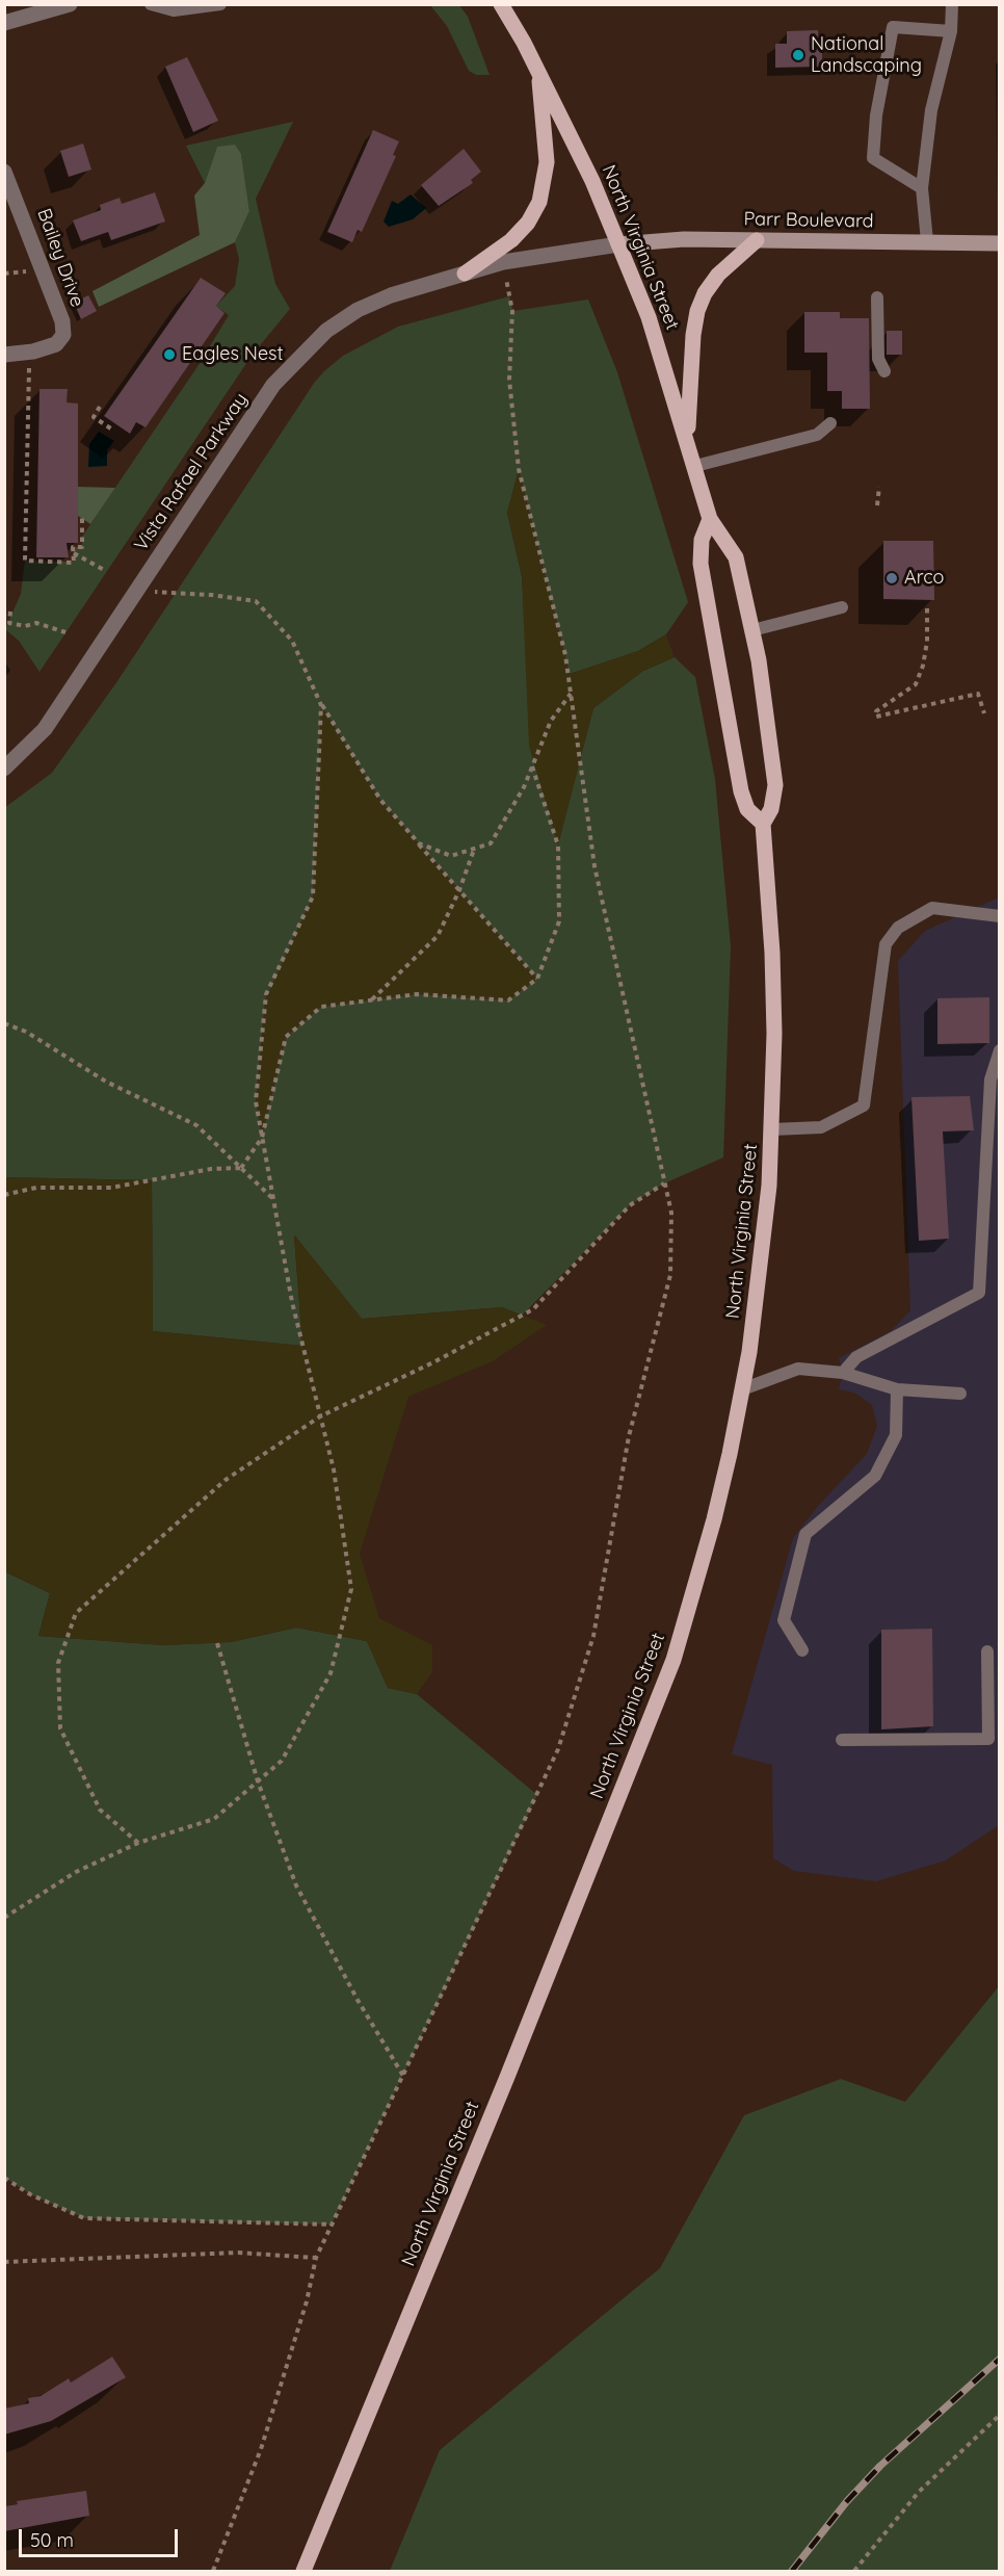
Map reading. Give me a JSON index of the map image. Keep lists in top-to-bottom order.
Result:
{
  "streets": {
    "main road": ["Parr Boulevard", "North Virginia Street"],
    "street": ["Bailey Drive", "Vista Rafael Parkway"]
  },
  "crossings": [
    ["Parr Boulevard", "North Virginia Street"],
    ["Parr Boulevard", "Vista Rafael Parkway"],
    ["North Virginia Street", "Vista Rafael Parkway"]
  ],
  "places": ["National Landscaping", "Eagles Nest", "Arco"],
  "scale_bar": "50 m"
}
